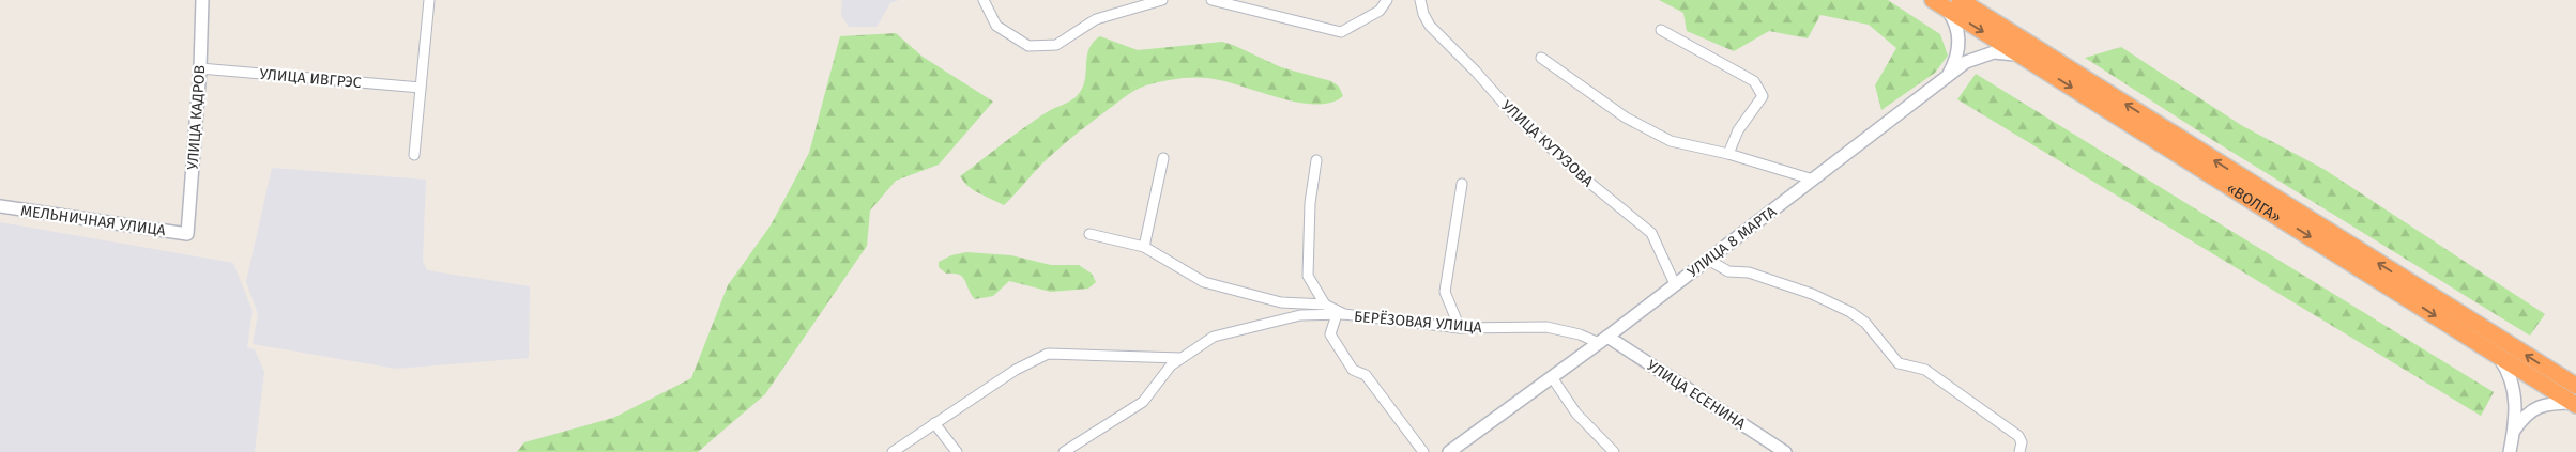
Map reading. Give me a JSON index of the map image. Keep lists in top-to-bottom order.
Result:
{
  "streets": {
    "highway": ["«ВОЛГА»"],
    "main road": [
      "УЛИЦА КАДРОВ",
      "МЕЛЬНИЧНАЯ УЛИЦА",
      "УЛИЦА 8 МАРТА",
      "УЛИЦА ЕСЕНИНА"
    ],
    "street": ["УЛИЦА ИВГРЭС", "УЛИЦА КУТУЗОВА", "БЕРЁЗОВАЯ УЛИЦА"]
  },
  "crossings": [
    ["УЛИЦА ИВГРЭС", "УЛИЦА КАДРОВ"],
    ["УЛИЦА КАДРОВ", "МЕЛЬНИЧНАЯ УЛИЦА"],
    ["УЛИЦА КУТУЗОВА", "УЛИЦА 8 МАРТА"],
    ["«ВОЛГА»", "УЛИЦА 8 МАРТА"],
    ["УЛИЦА 8 МАРТА", "БЕРЁЗОВАЯ УЛИЦА"],
    ["УЛИЦА 8 МАРТА", "УЛИЦА ЕСЕНИНА"],
    ["БЕРЁЗОВАЯ УЛИЦА", "УЛИЦА ЕСЕНИНА"]
  ]
}
